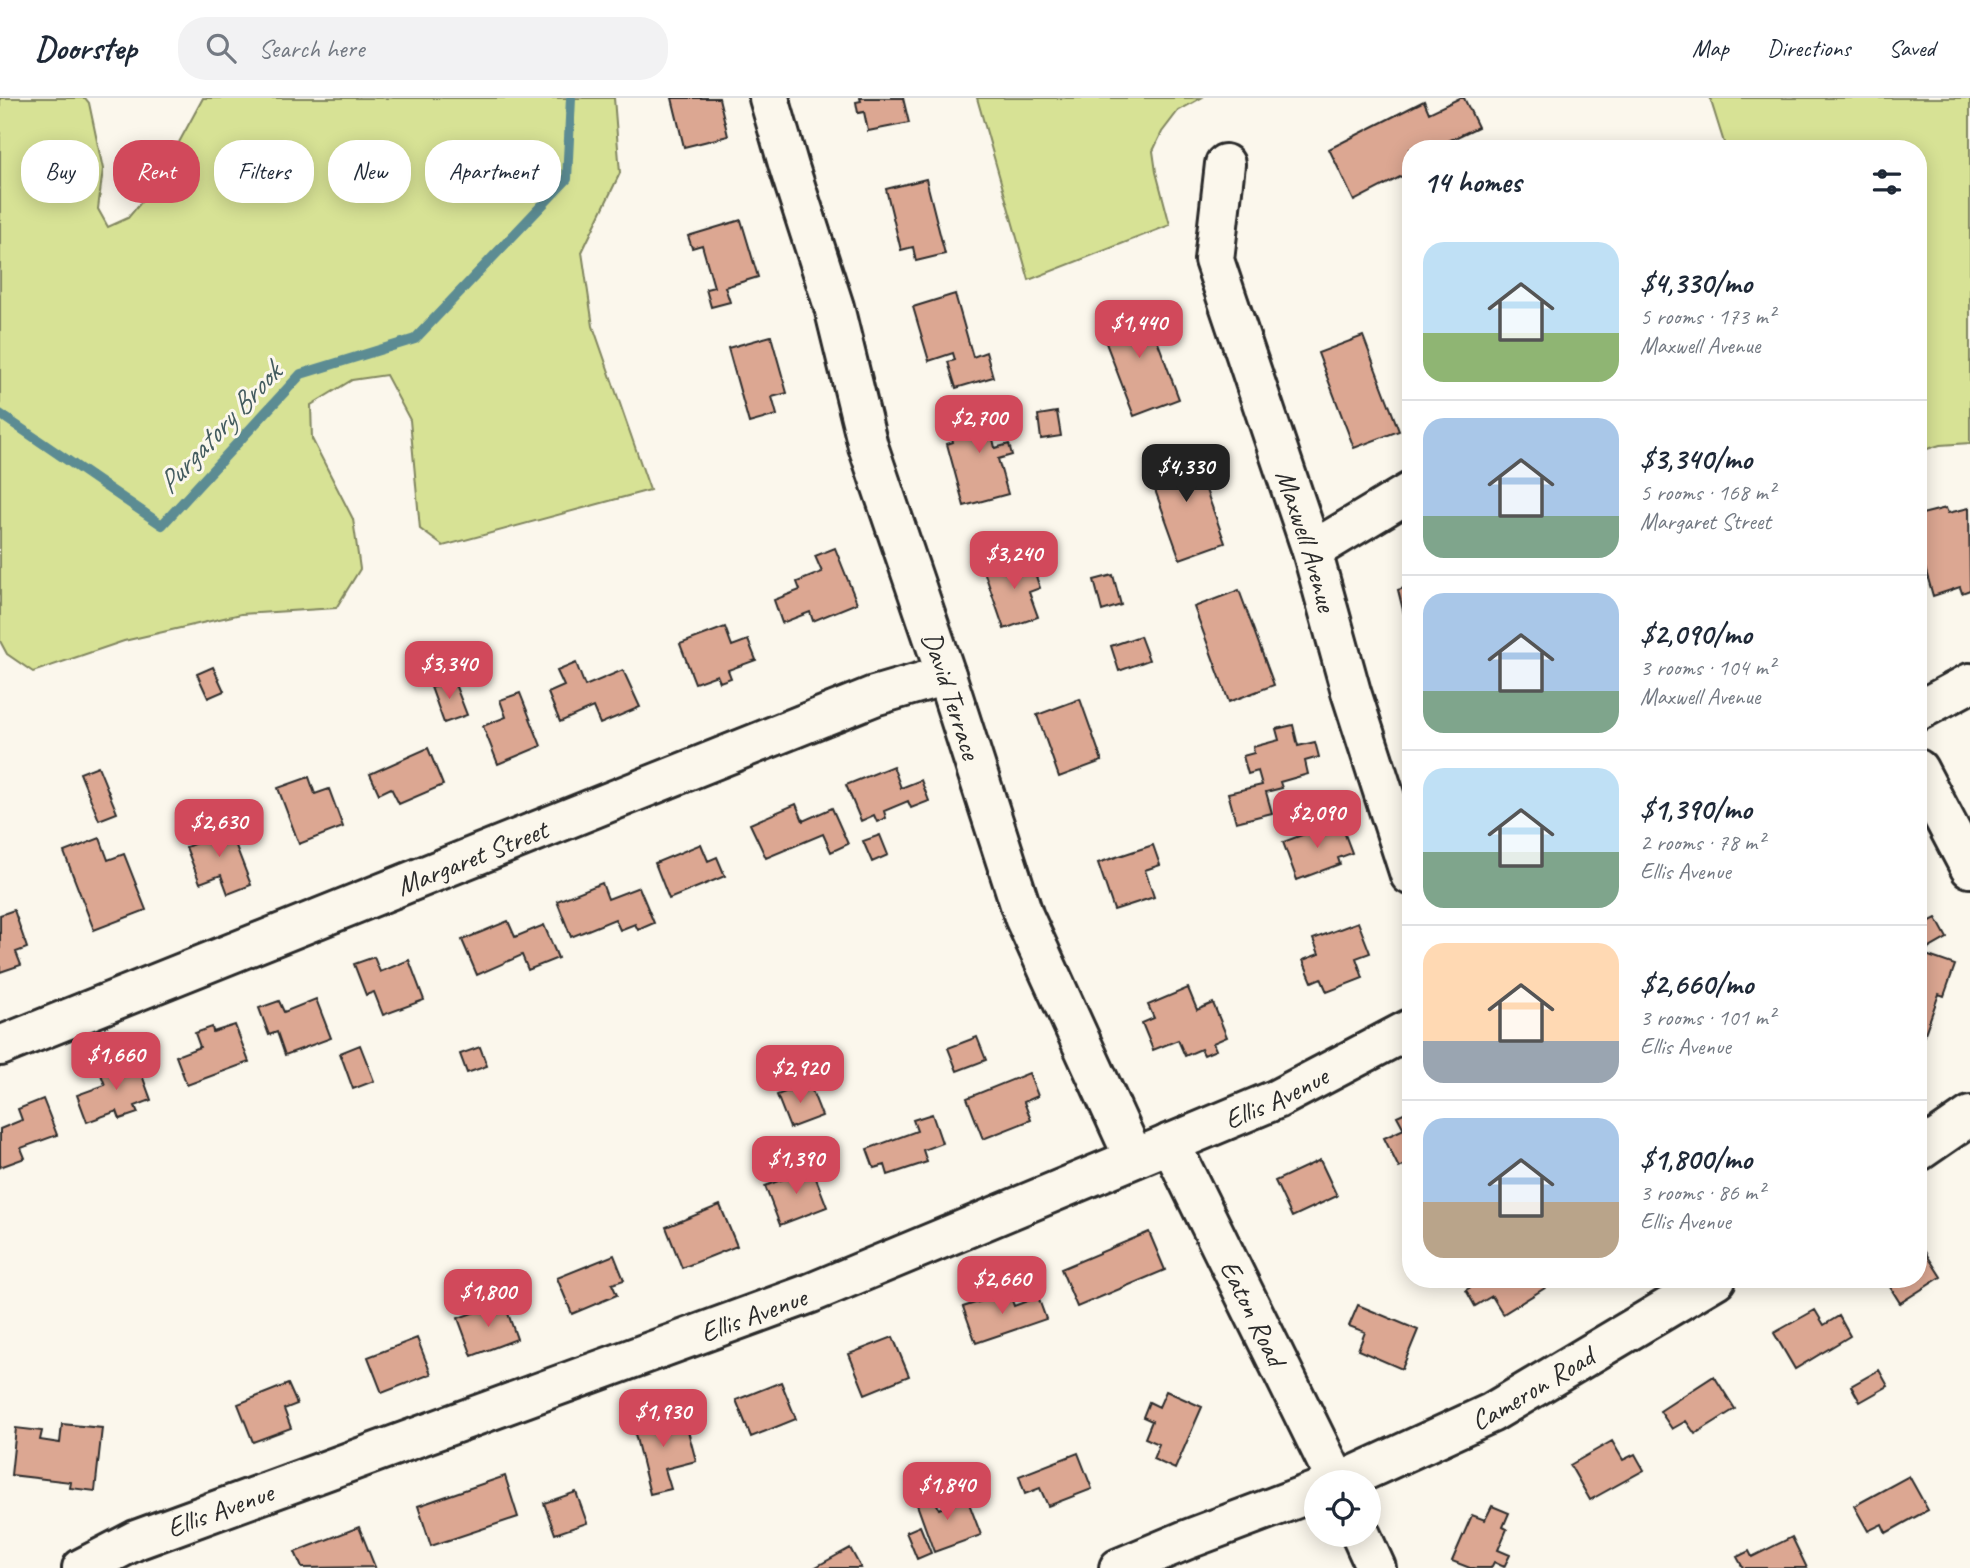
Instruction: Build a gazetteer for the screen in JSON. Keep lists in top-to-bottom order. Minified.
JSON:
{"streets":{"street":["Maxwell Avenue","David Terrace","Margaret Street","Ellis Avenue","Eaton Road","Cameron Road"]},"crossings":[["David Terrace","Margaret Street"],["David Terrace","Ellis Avenue"],["Ellis Avenue","Eaton Road"]],"water":["Purgatory Brook"],"page":{"header":"Doorstep","search":"Search here","nav":["Map","Directions","Saved"],"chip":["Buy","Rent","Filters","New","Apartment"],"heading":"14 homes","list":[{"name":"$4,330/mo","note":"5 rooms · 173 m² · Maxwell Avenue"},{"name":"$3,340/mo","note":"5 rooms · 168 m² · Margaret Street"},{"name":"$2,090/mo","note":"3 rooms · 104 m² · Maxwell Avenue"},{"name":"$1,390/mo","note":"2 rooms · 78 m² · Ellis Avenue"},{"name":"$2,660/mo","note":"3 rooms · 101 m² · Ellis Avenue"},{"name":"$1,800/mo","note":"3 rooms · 86 m² · Ellis Avenue"}],"price":["$1,440","$2,700","$4,330","$3,240","$3,340","$2,090","$2,630","$1,660","$2,920","$1,390","$2,660","$1,800","$1,930","$1,840"]}}
